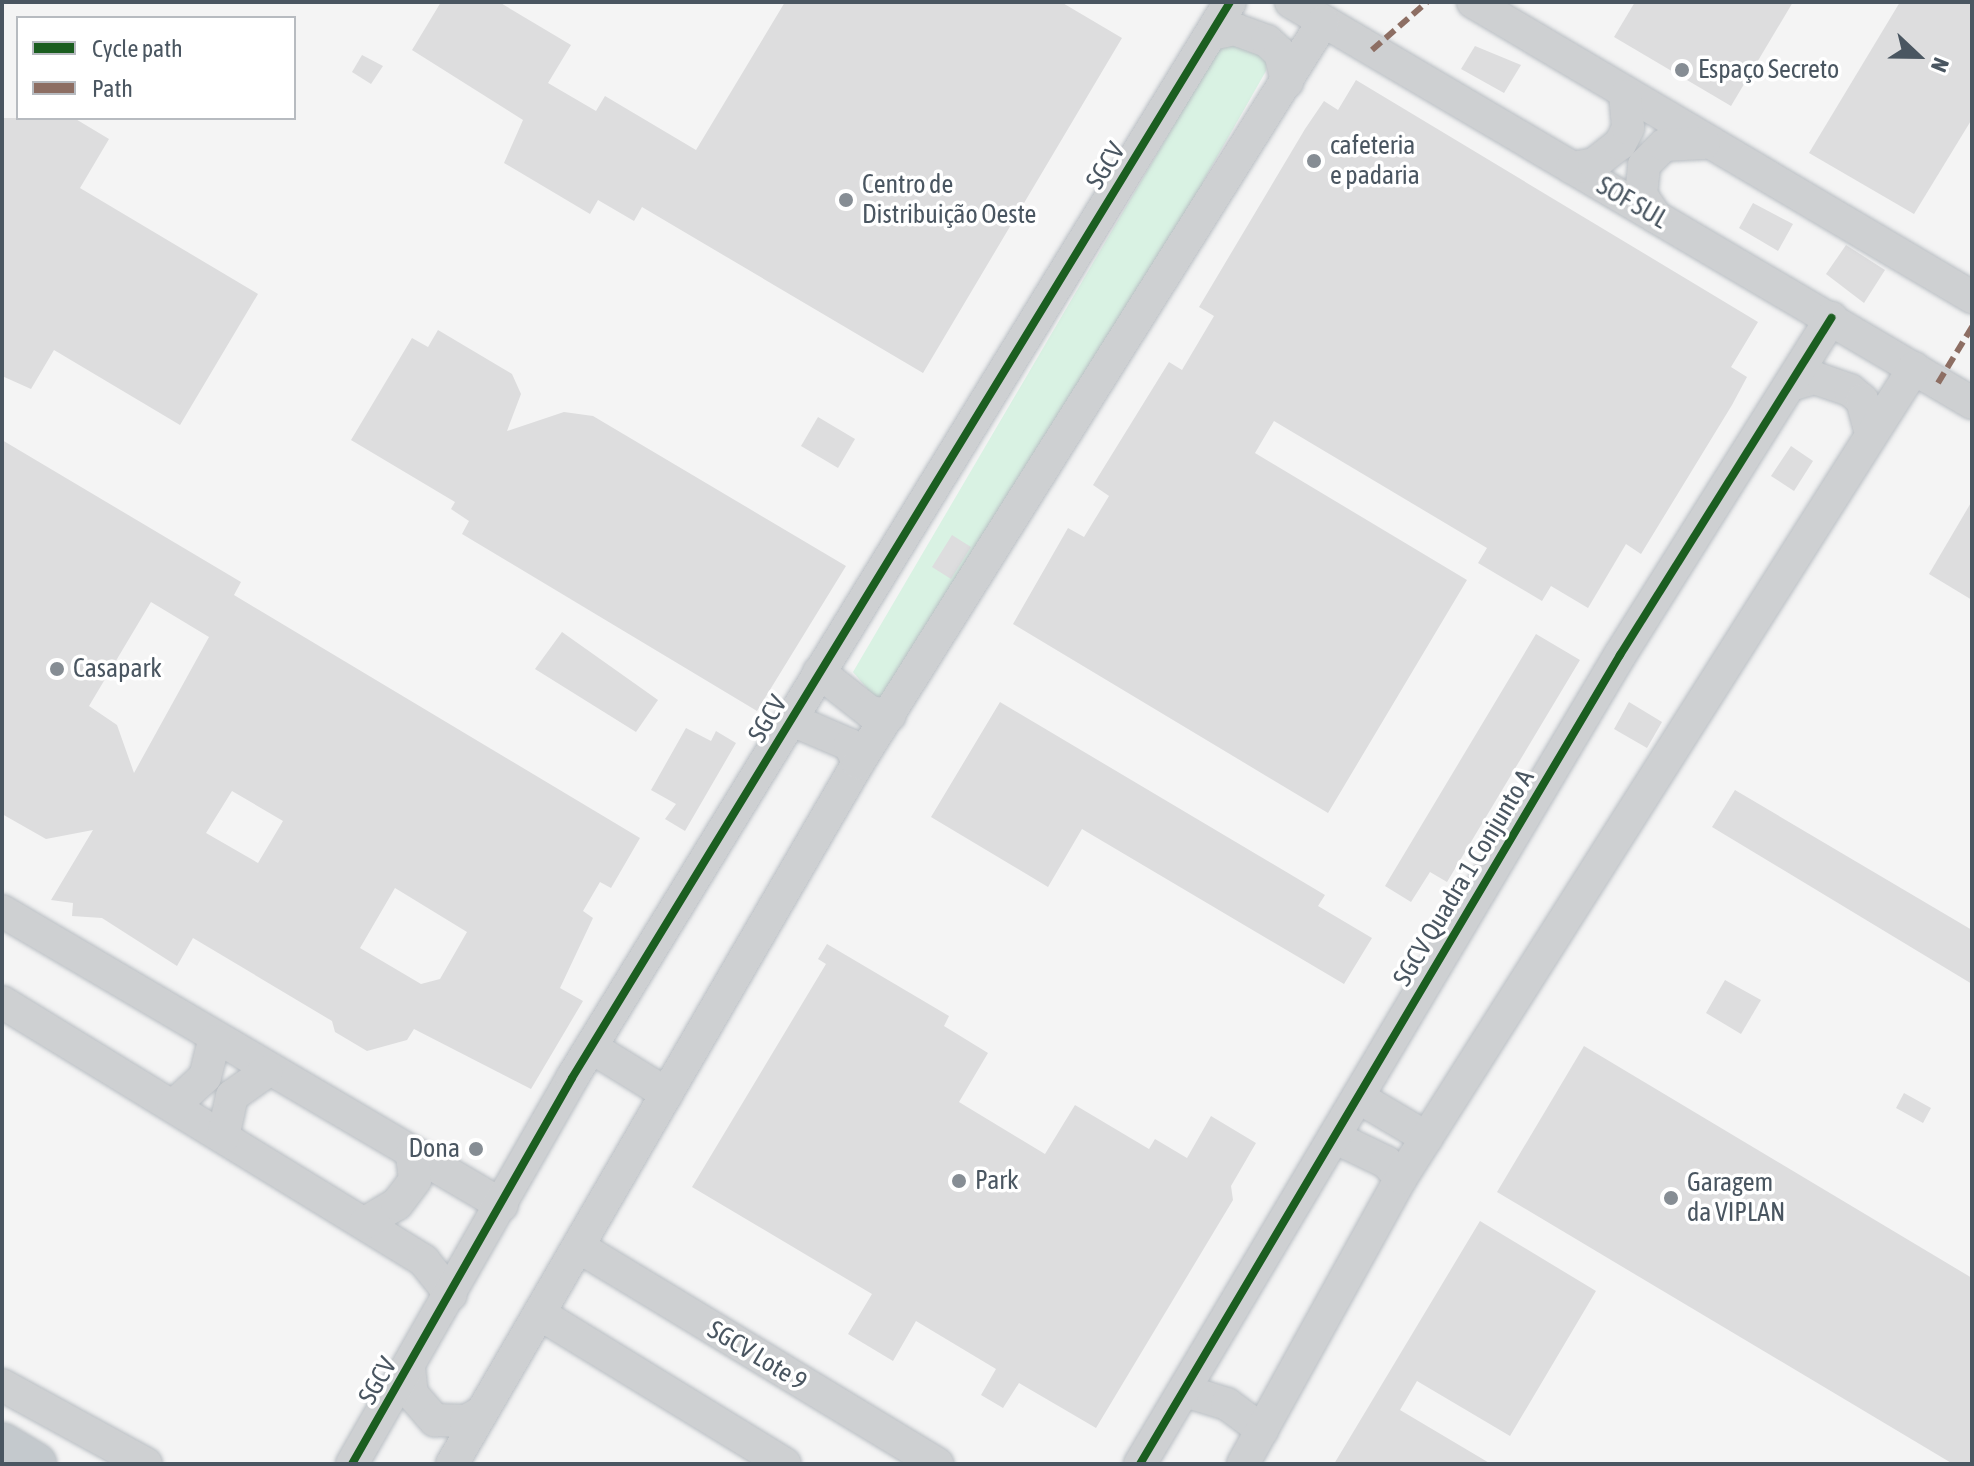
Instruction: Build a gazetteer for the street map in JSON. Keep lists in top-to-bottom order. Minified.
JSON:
{"streets":{"street":["SGCV","SOF SUL","SGCV Quadra 1 Conjunto A","SGCV Lote 9"]},"crossings":[["SOF SUL","SGCV Quadra 1 Conjunto A"]],"places":["Espaço Secreto","cafeteria e padaria","Centro de Distribuição Oeste","Casapark","Dona","Park","Garagem da VIPLAN"],"legend":["Cycle path","Path"],"north":"right"}
